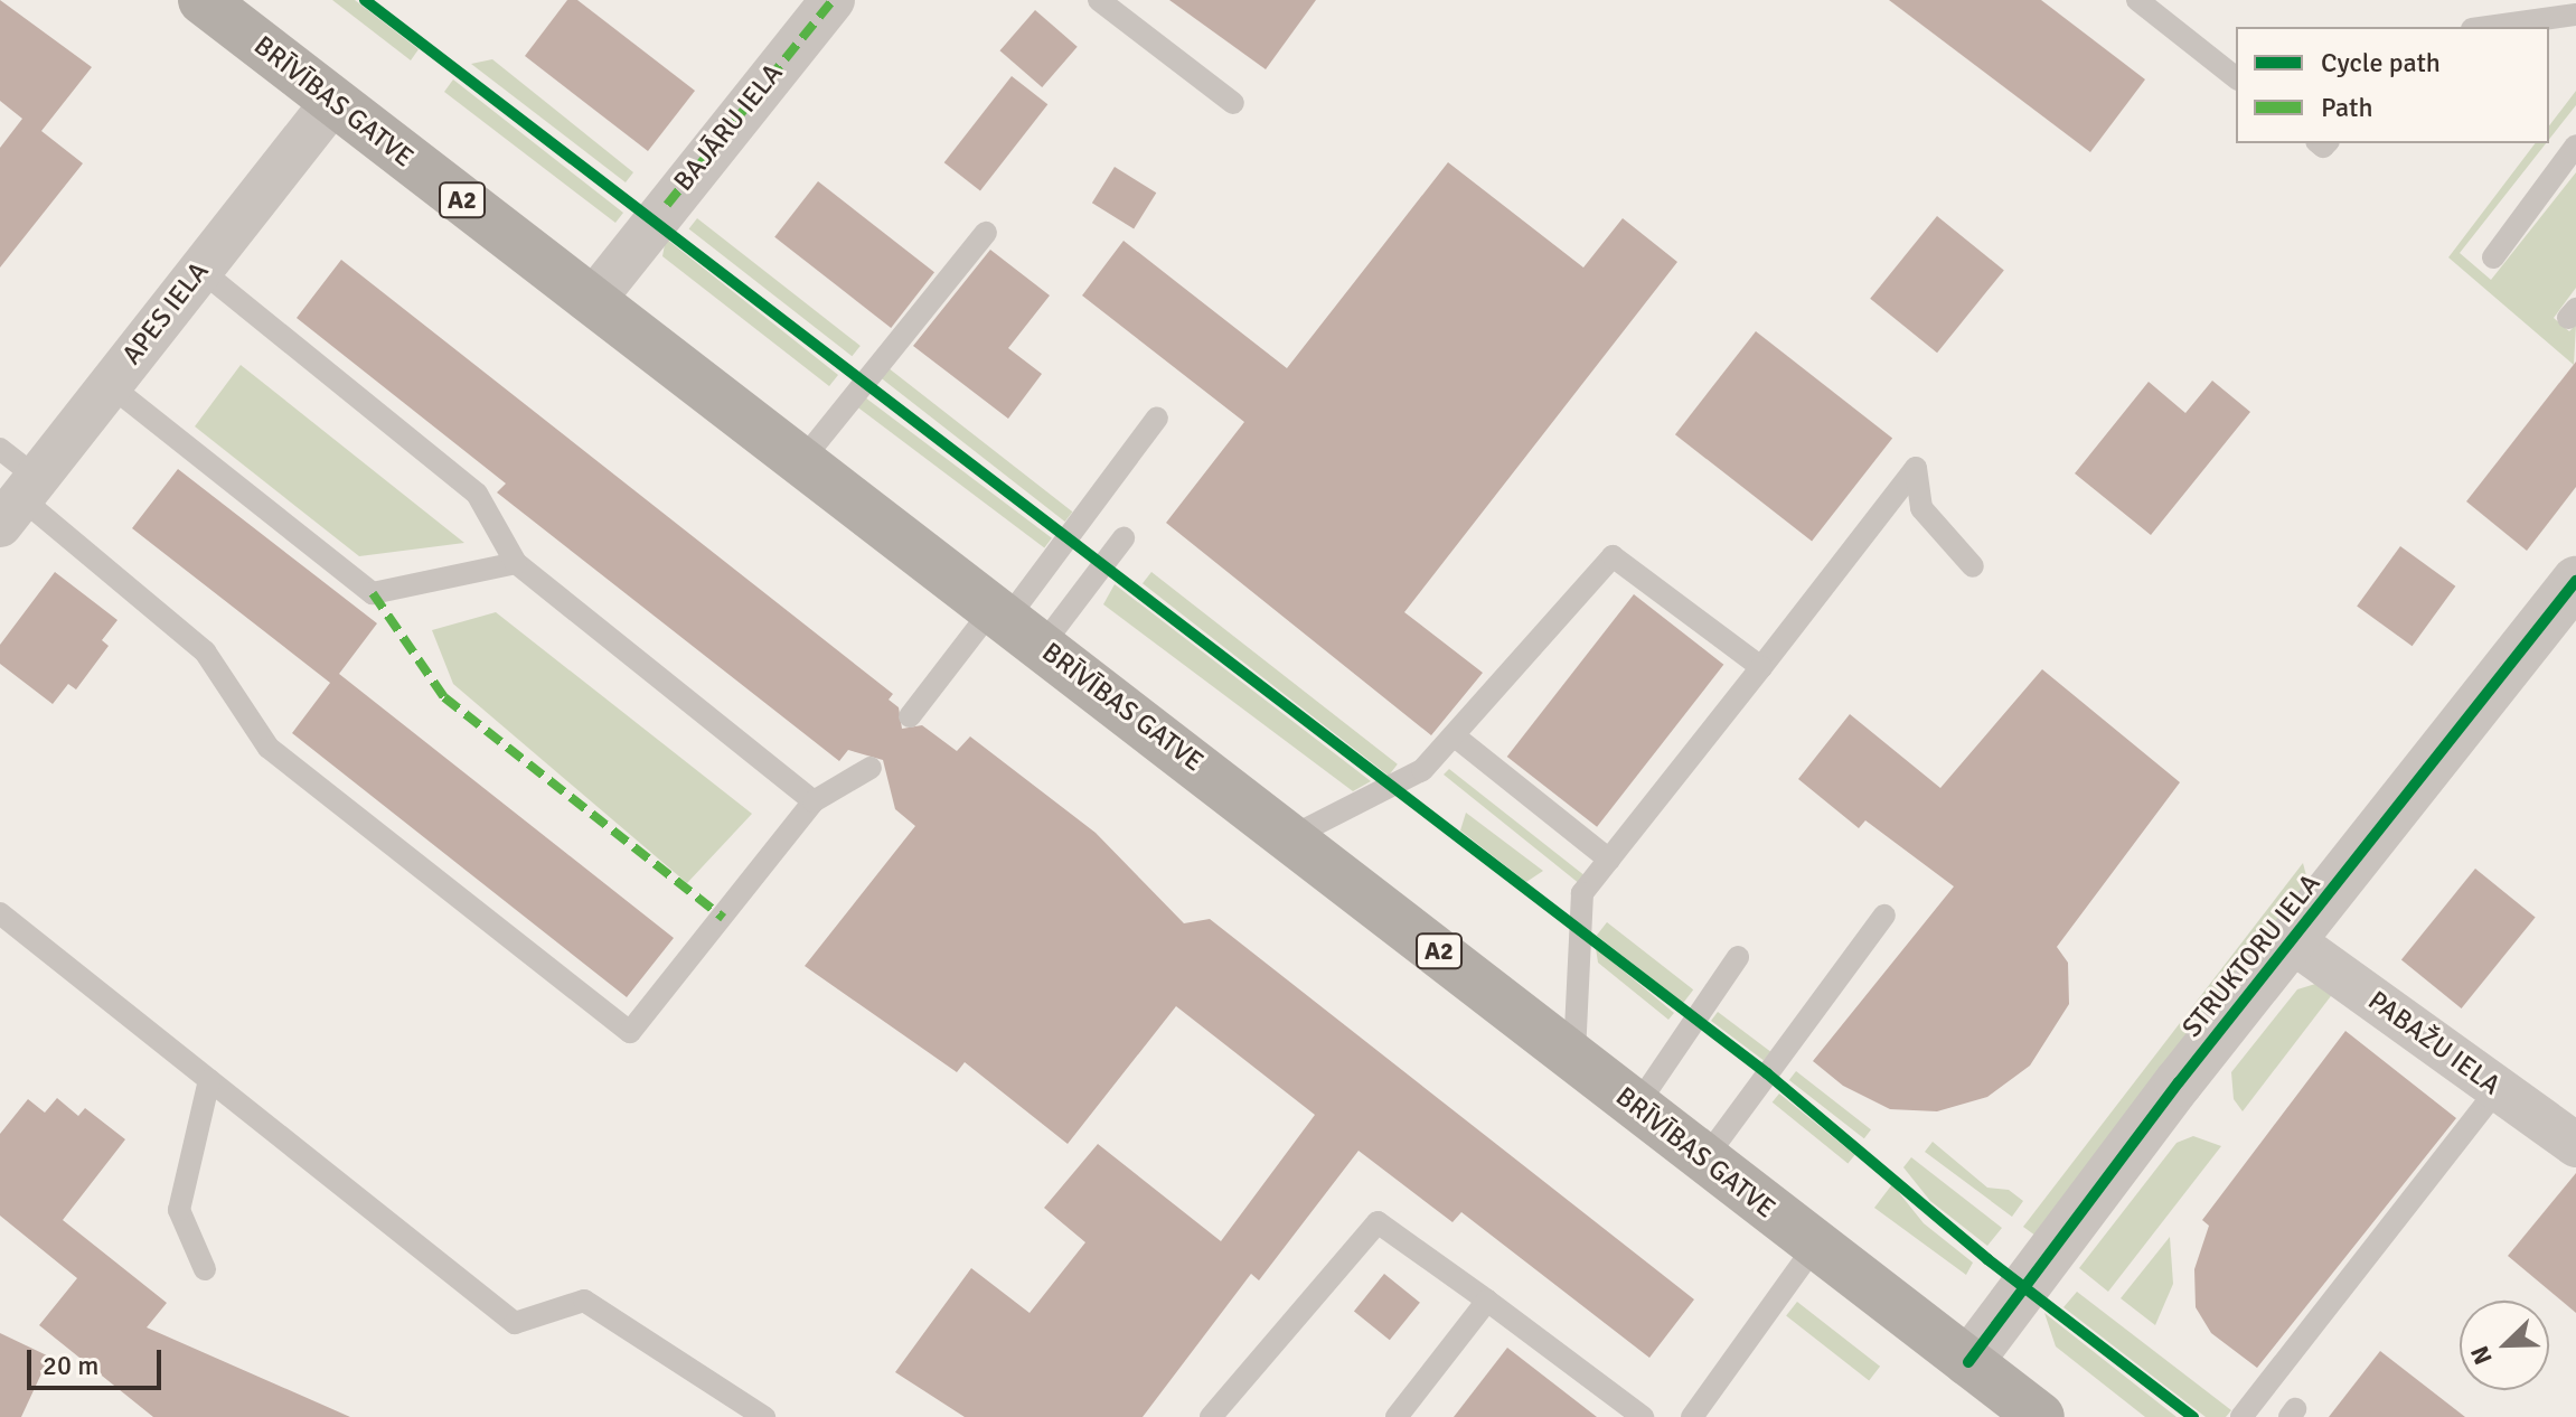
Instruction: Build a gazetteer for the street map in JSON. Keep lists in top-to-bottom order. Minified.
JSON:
{"streets":{"highway":["BRĪVĪBAS GATVE","A2"],"street":["BAJĀRU IELA","APES IELA","STRUKTORU IELA","PABAŽU IELA"]},"crossings":[["BRĪVĪBAS GATVE","BAJĀRU IELA"],["BRĪVĪBAS GATVE","APES IELA"],["BRĪVĪBAS GATVE","STRUKTORU IELA"],["STRUKTORU IELA","PABAŽU IELA"]],"legend":["Cycle path","Path"],"scale_bar":"20 m","north":"bottom left"}
